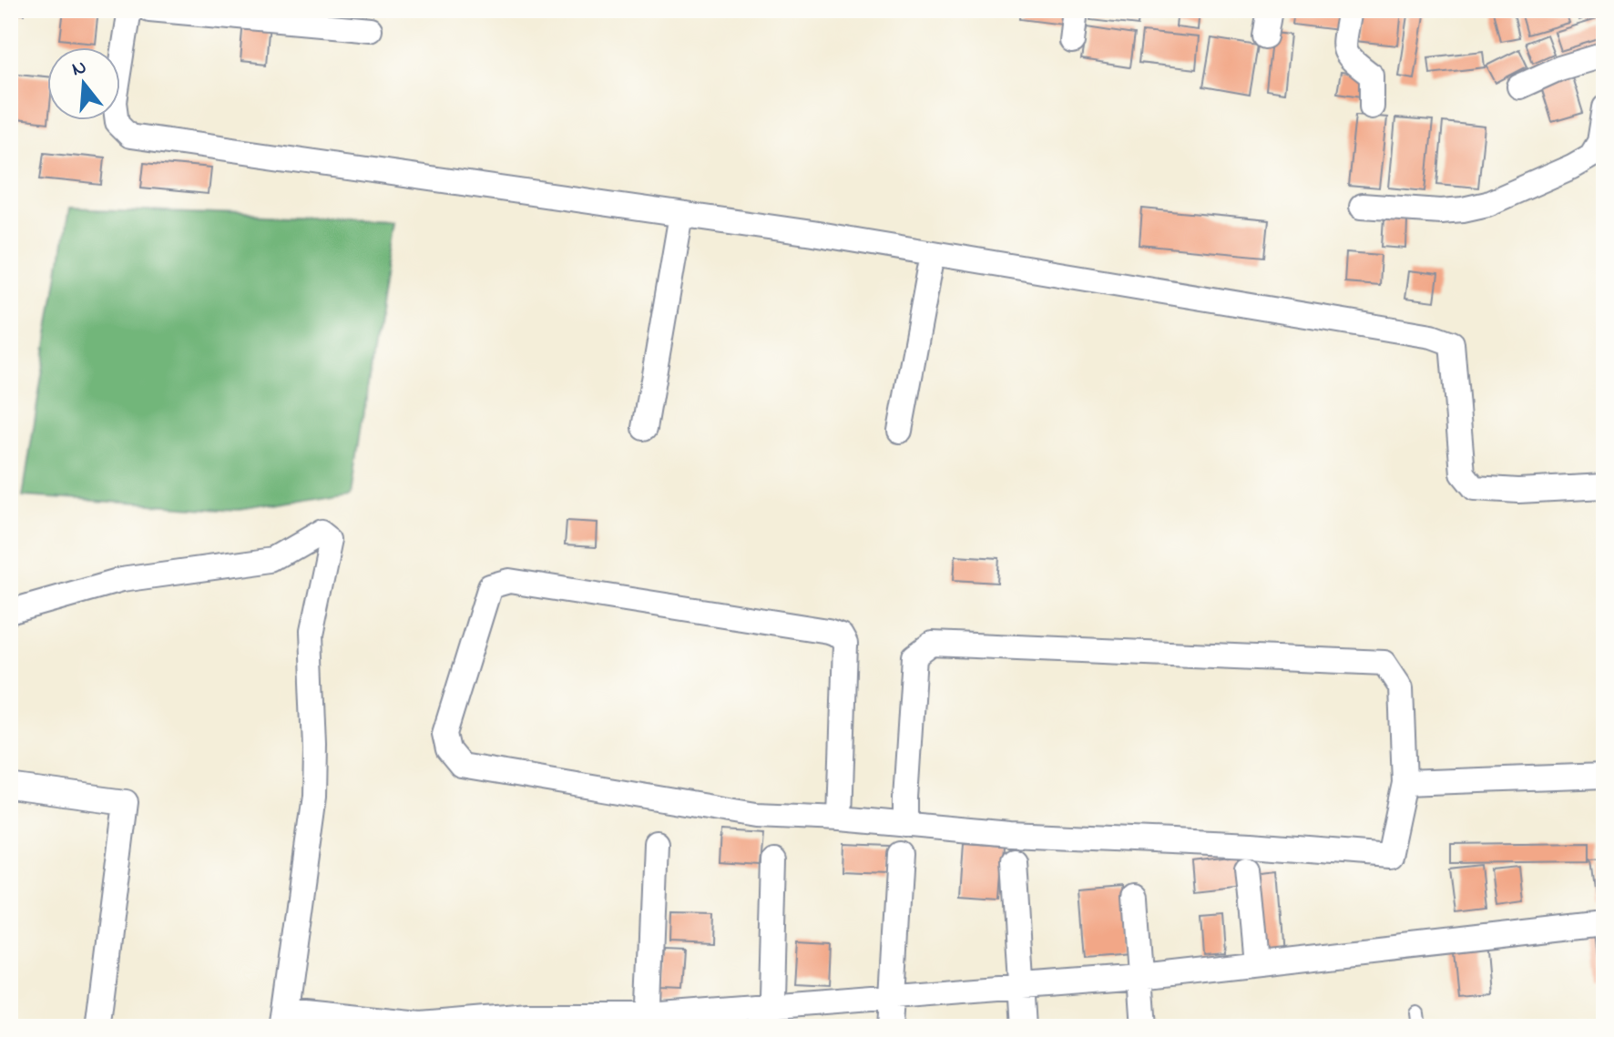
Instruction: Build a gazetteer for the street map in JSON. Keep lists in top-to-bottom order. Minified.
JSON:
{"north":"top"}
